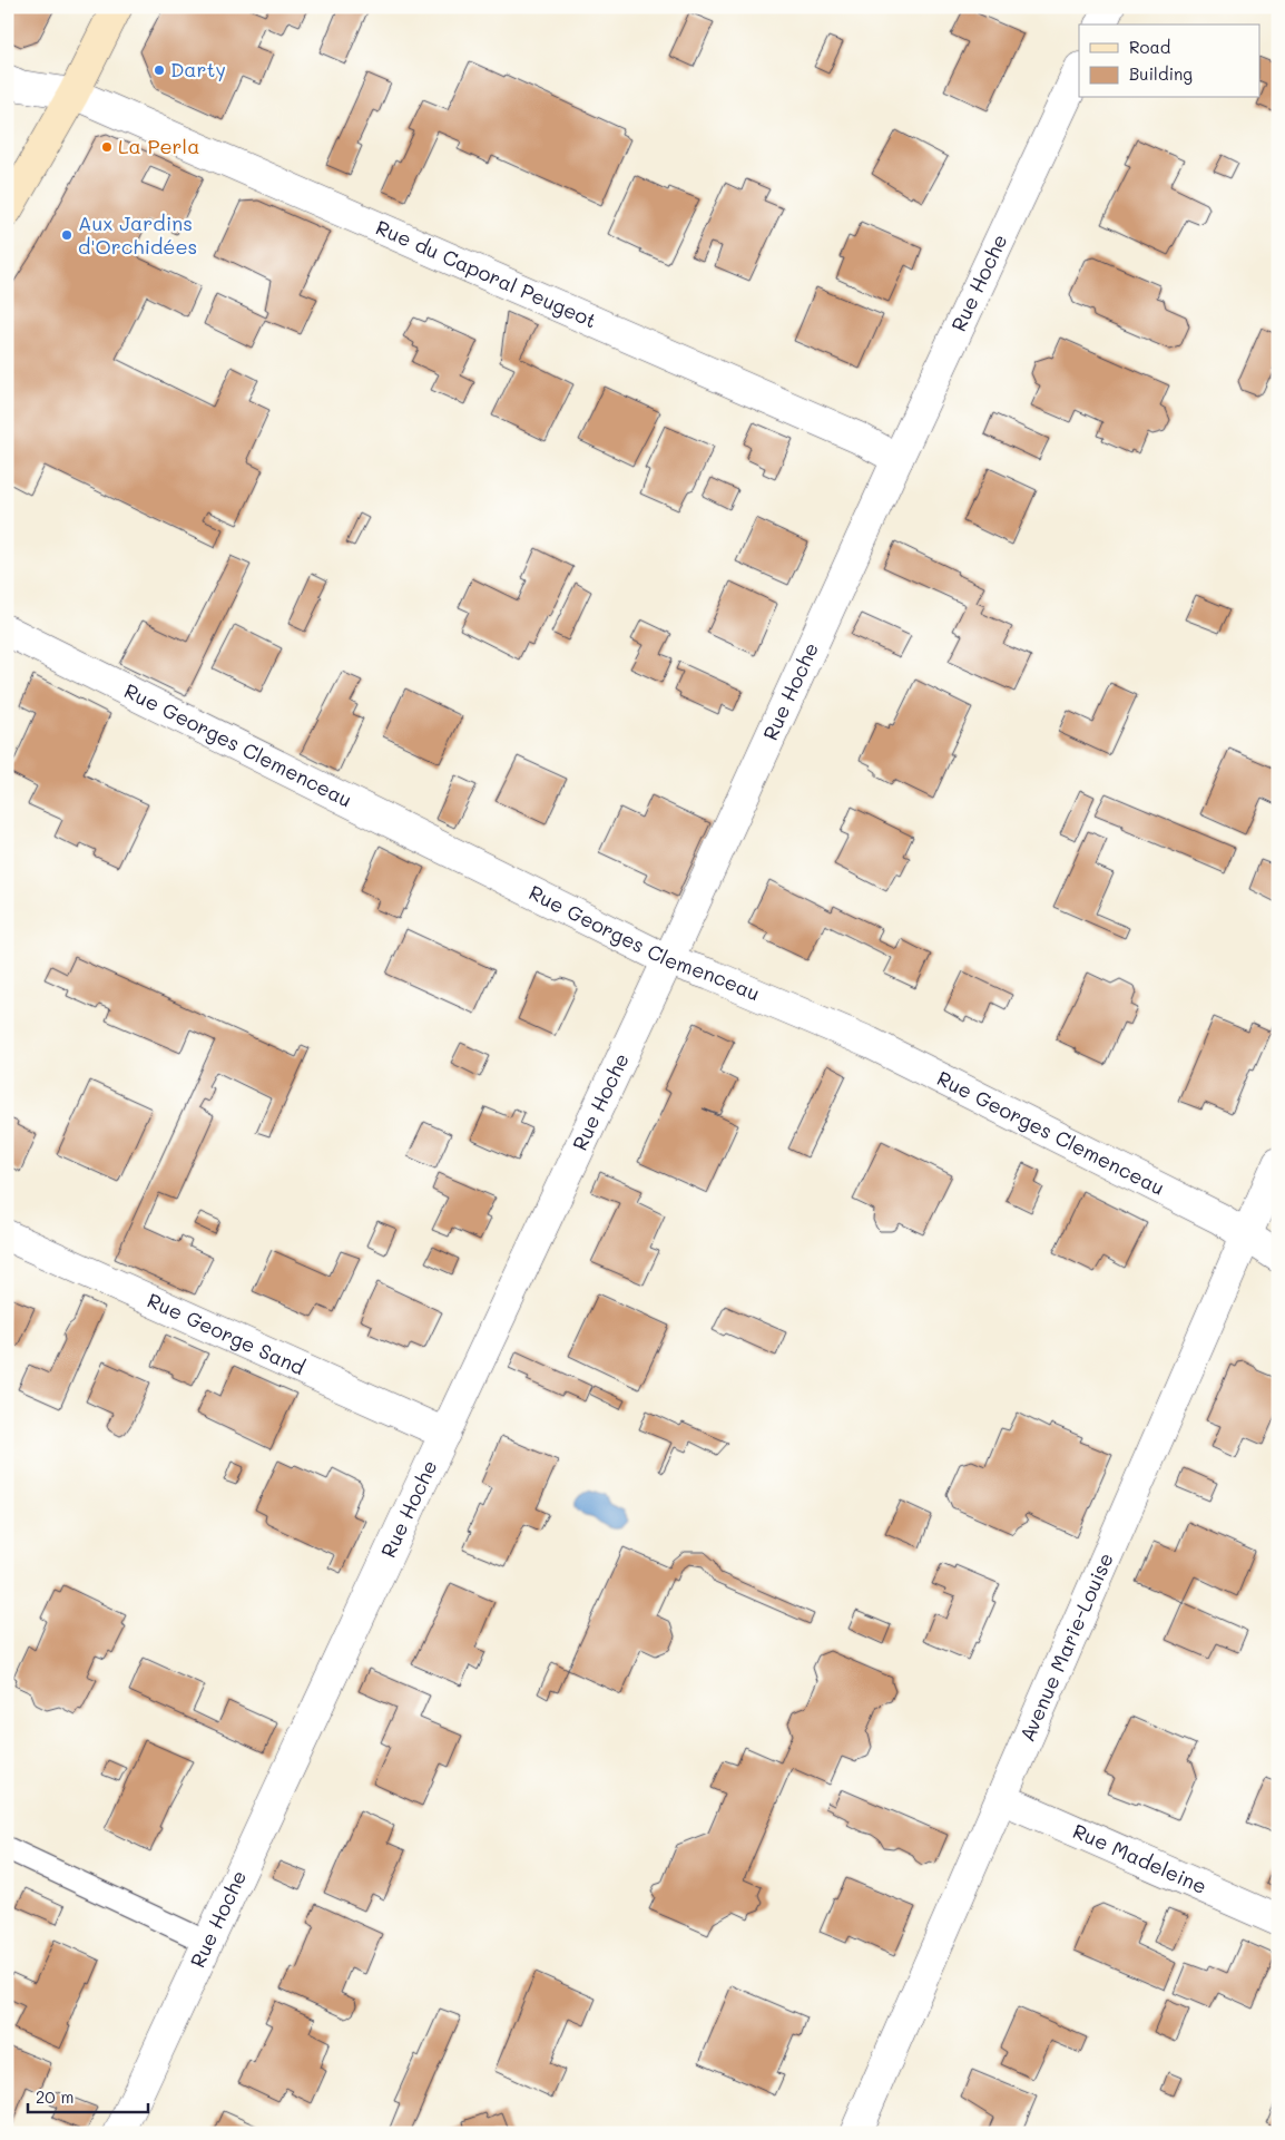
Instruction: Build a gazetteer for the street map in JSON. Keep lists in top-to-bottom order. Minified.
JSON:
{"streets":{"street":["Rue du Caporal Peugeot","Rue Hoche","Rue Georges Clemenceau","Rue George Sand","Avenue Marie-Louise","Rue Madeleine"]},"crossings":[["Rue du Caporal Peugeot","Rue Hoche"],["Rue Hoche","Rue Georges Clemenceau"],["Rue Hoche","Rue George Sand"],["Rue Georges Clemenceau","Avenue Marie-Louise"],["Avenue Marie-Louise","Rue Madeleine"]],"places":["Darty","La Perla","Aux Jardins d'Orchidées"],"legend":["Road","Building"],"scale_bar":"20 m"}
